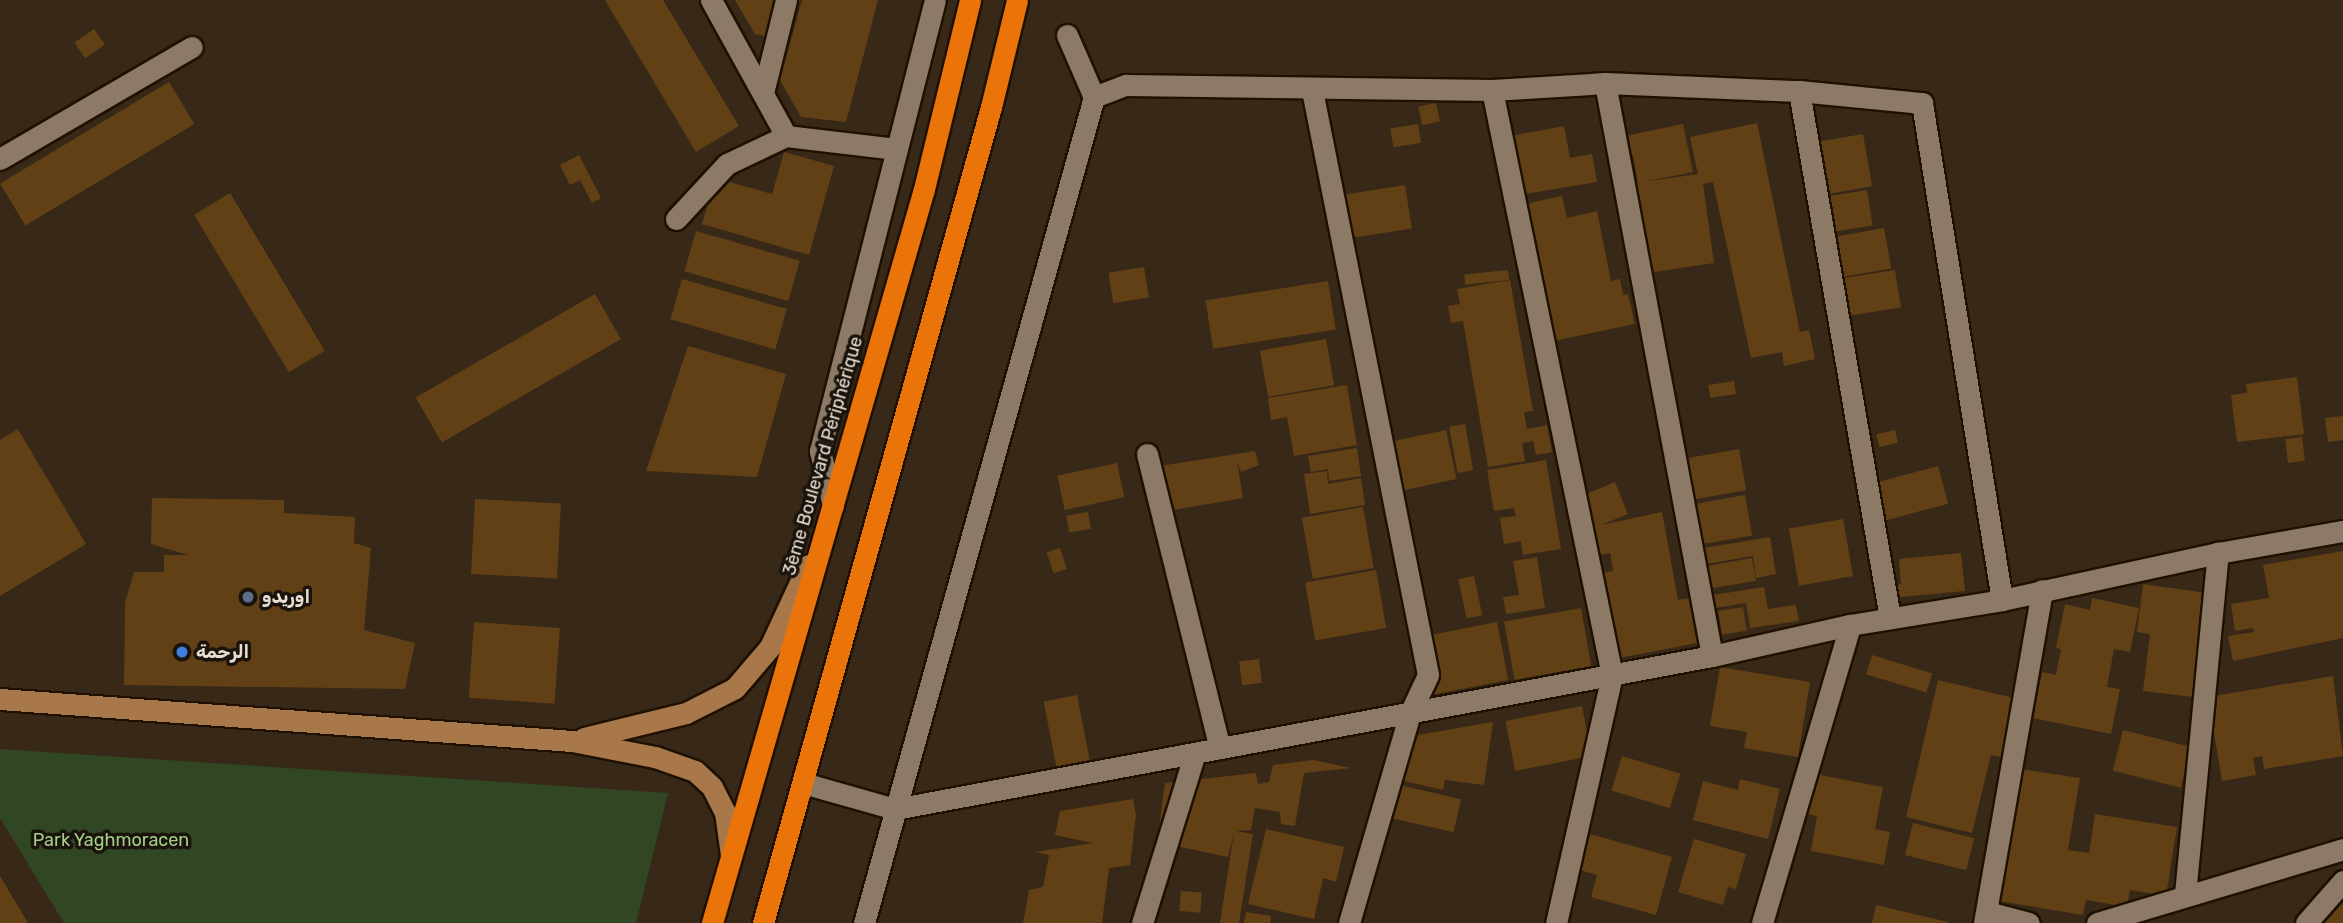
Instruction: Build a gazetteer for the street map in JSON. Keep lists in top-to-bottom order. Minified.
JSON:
{"streets":{"highway":["3ème Boulevard Périphérique"]},"parks":["Park Yaghmoracen"],"places":["اوريدو","الرحمة"]}
